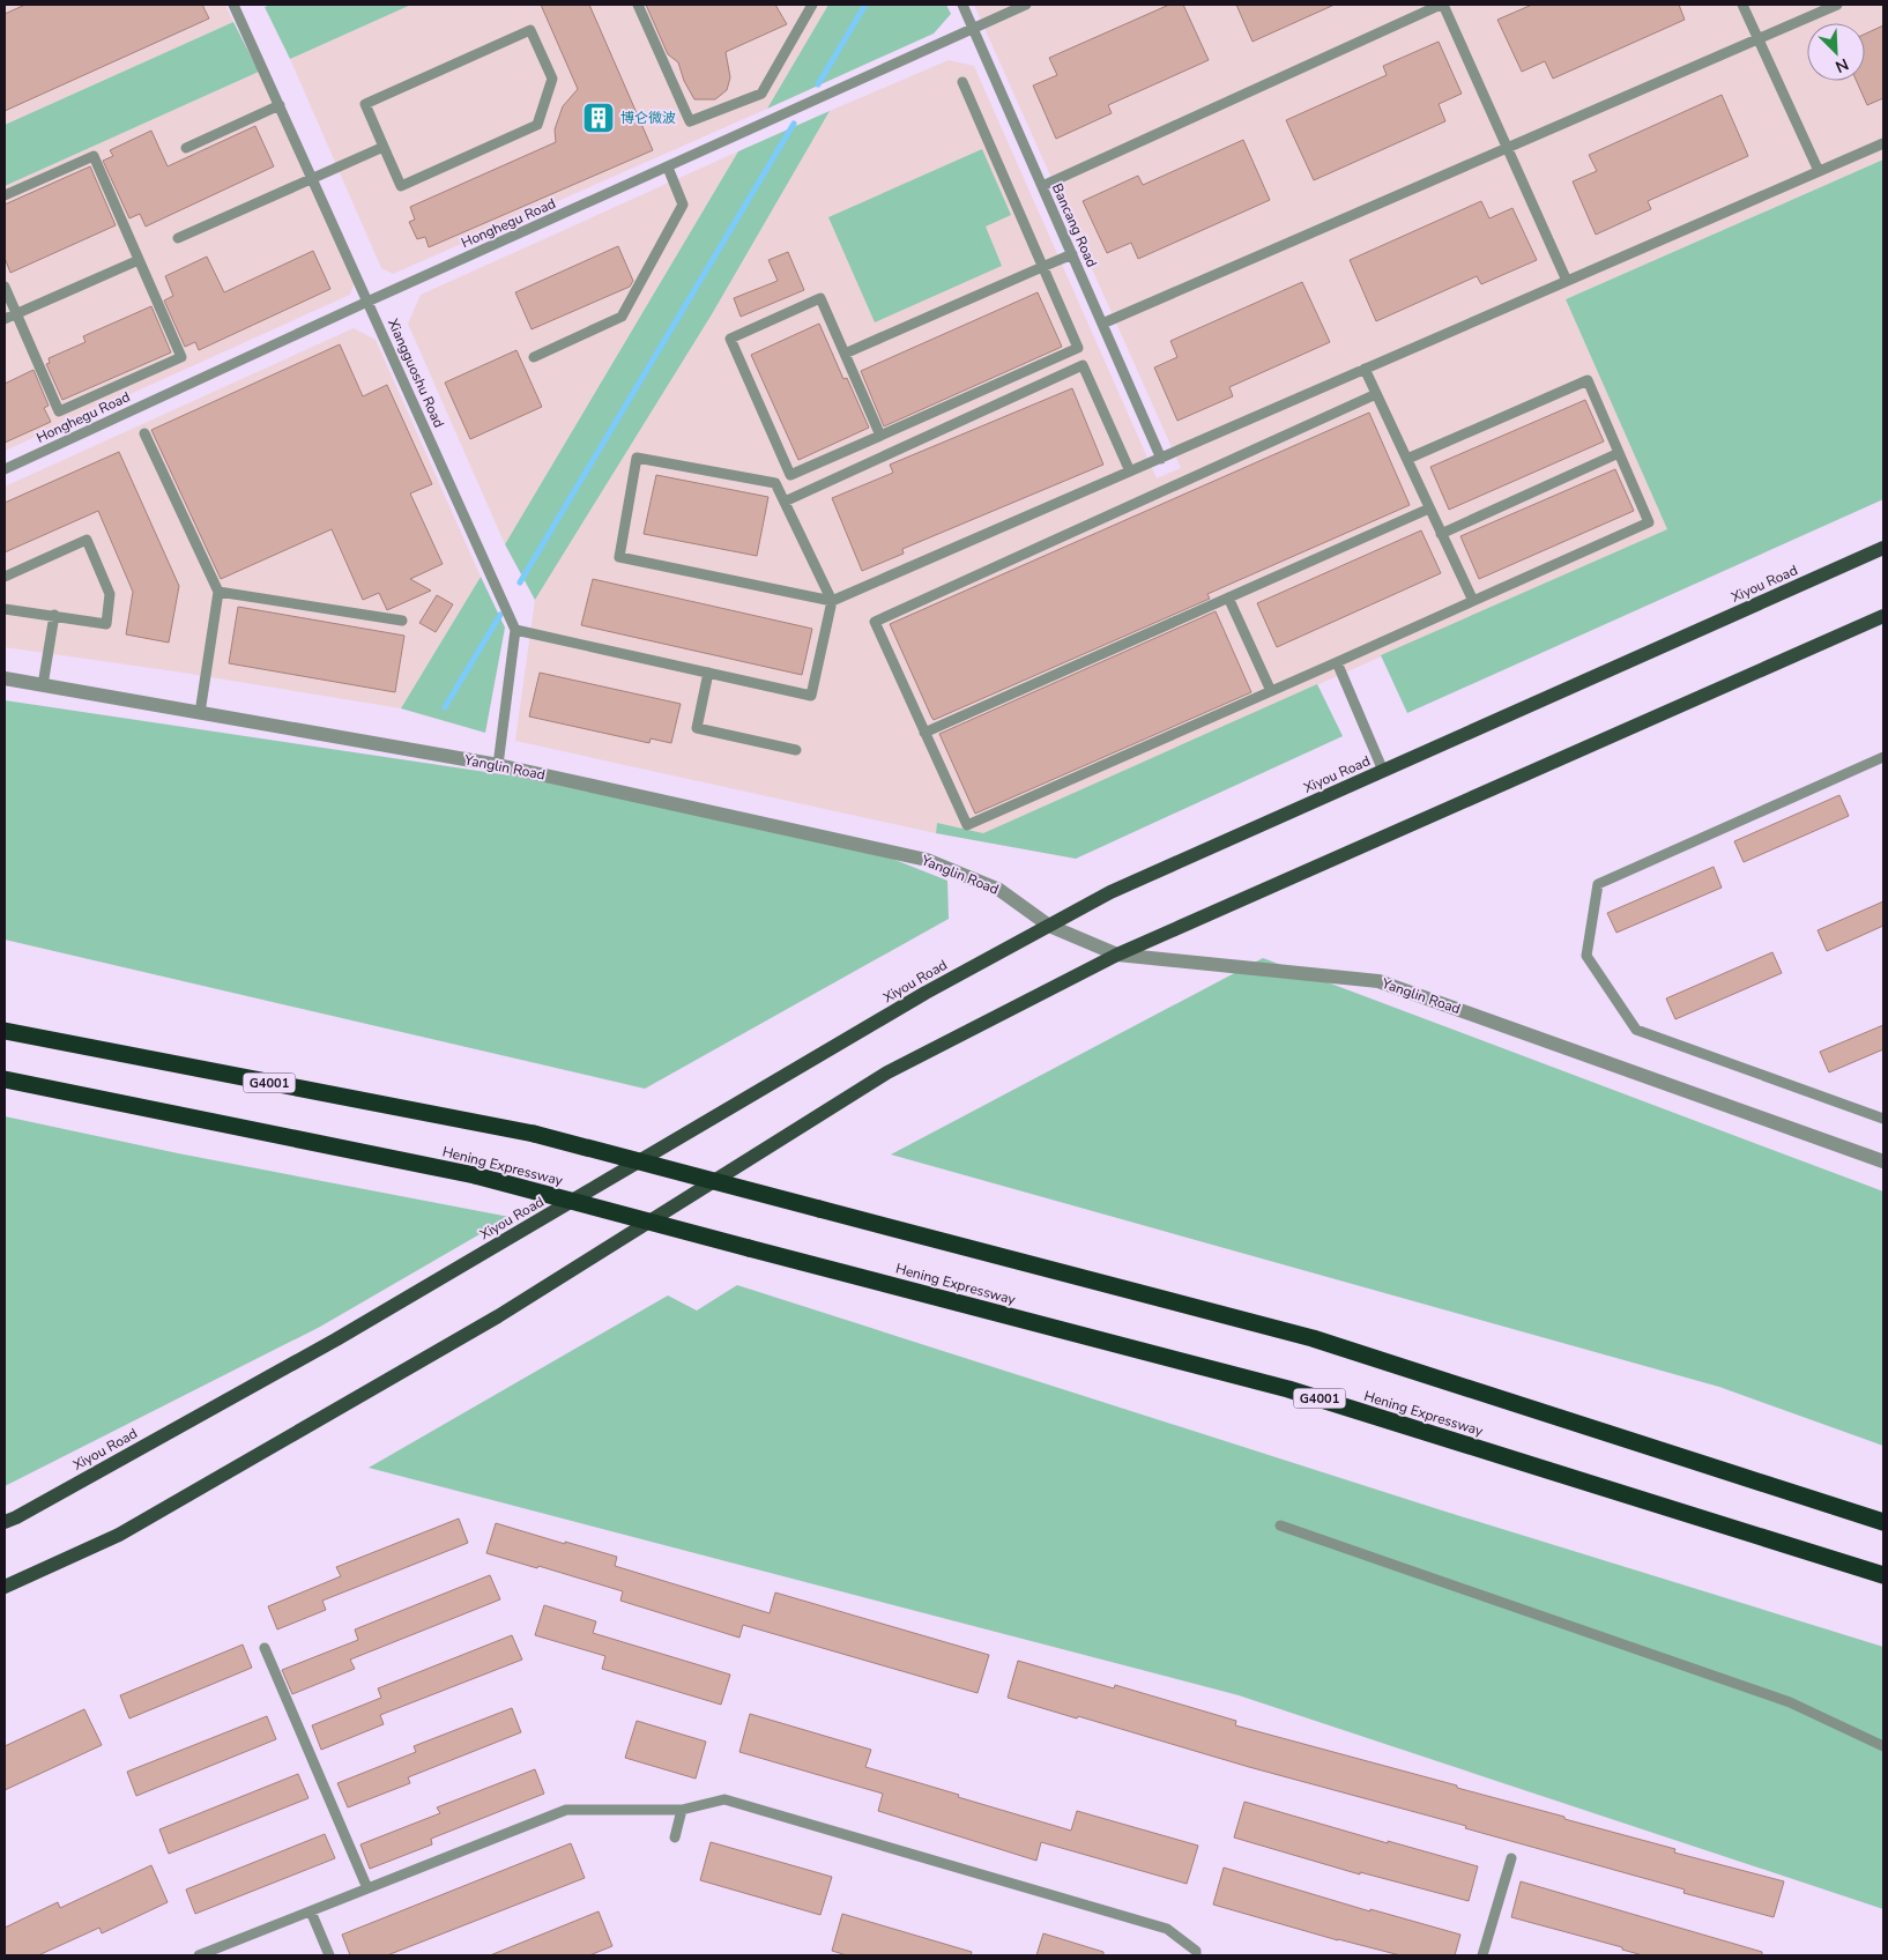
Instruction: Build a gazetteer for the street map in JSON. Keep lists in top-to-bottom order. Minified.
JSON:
{"streets":{"highway":["G4001","Hening Expressway"],"main road":["Xiyou Road"],"street":["Yanglin Road"],"lane":["Honghegu Road","Bancang Road","Xiangguoshu Road"]},"crossings":[["Honghegu Road","Bancang Road"],["Honghegu Road","Xiangguoshu Road"],["Xiyou Road","Yanglin Road"]],"places":{"building":["博仑微波"]},"north":"bottom right"}
